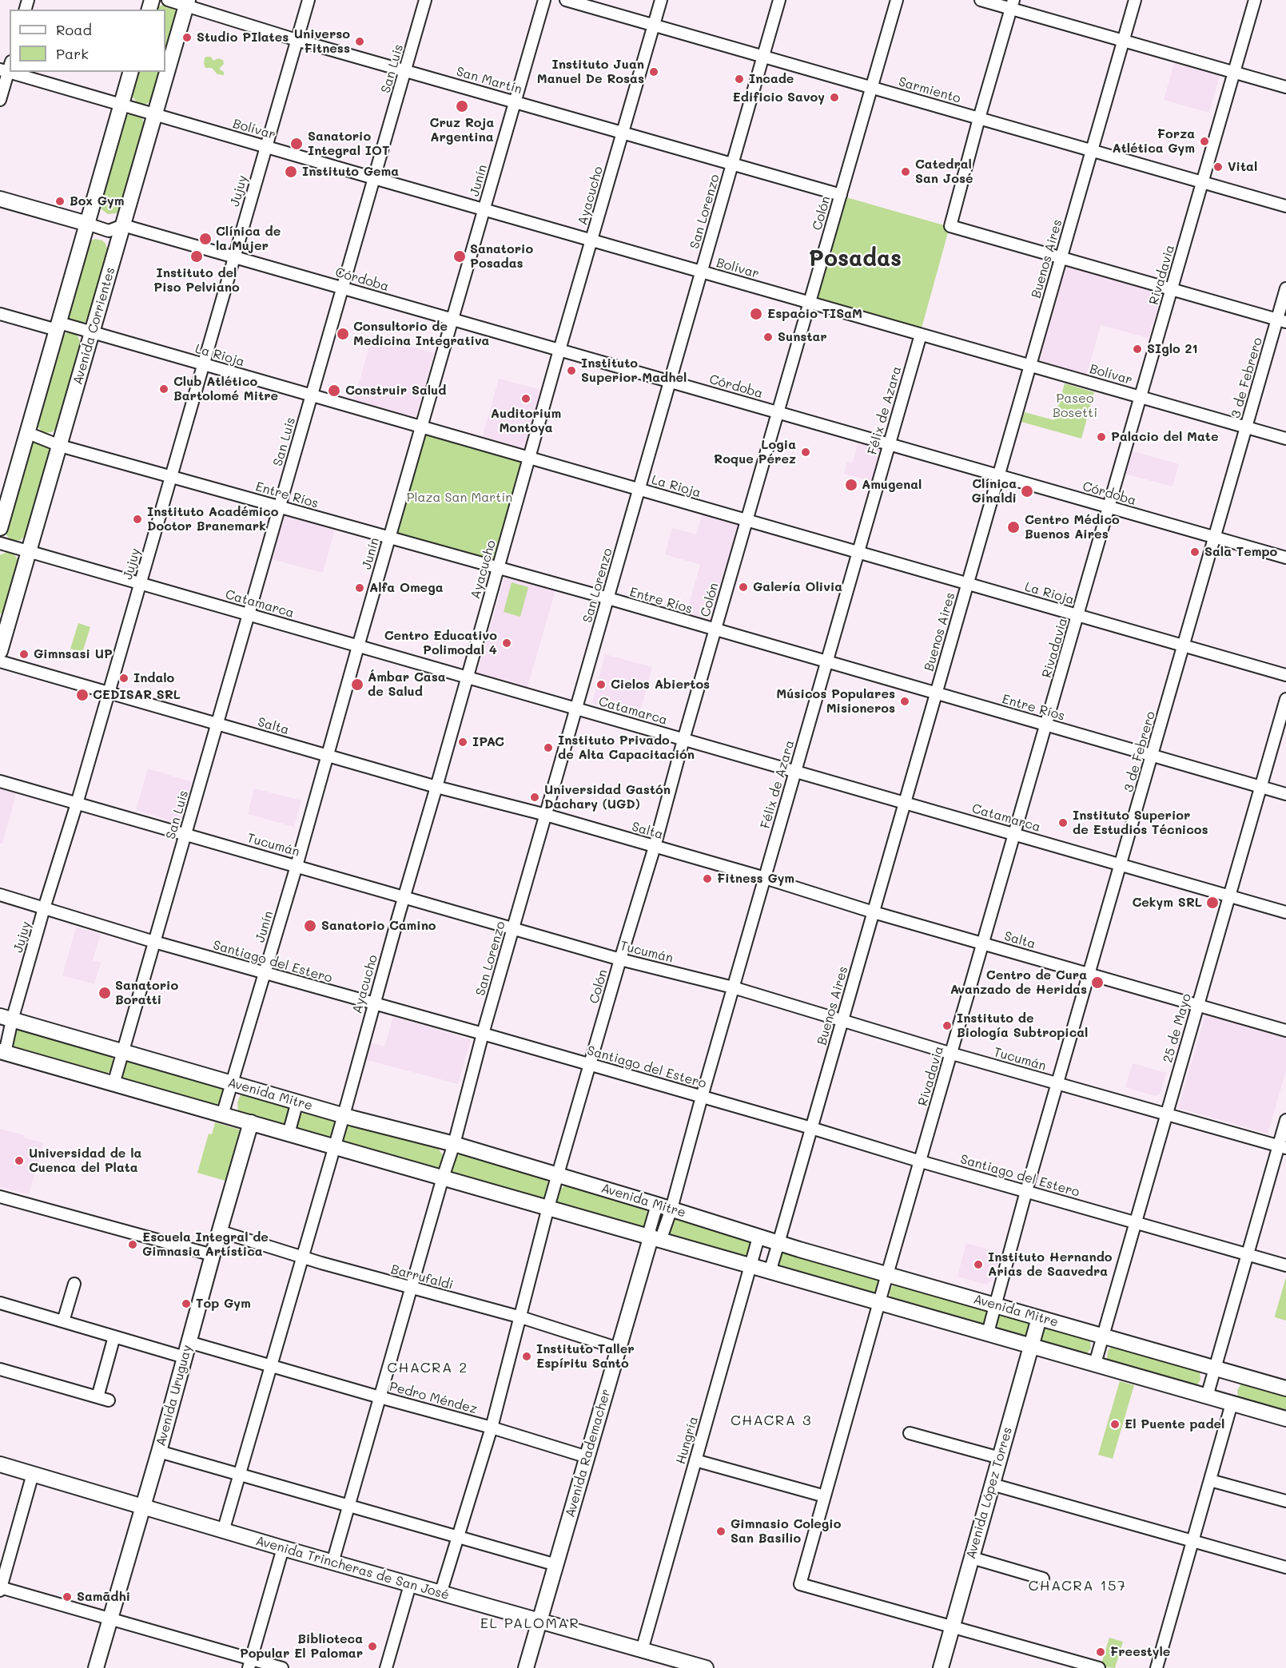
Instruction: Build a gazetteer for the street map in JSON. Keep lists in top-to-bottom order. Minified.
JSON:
{"streets":{"main road":["Avenida Corrientes","Avenida Mitre","Avenida Uruguay","Avenida Rademacher","Avenida López Torres","Avenida Trincheras de San José"],"street":["San Luis","San Martín","Sarmiento","Bolívar","Junín","Jujuy","Ayacucho","San Lorenzo","Colón","Buenos Aires","Rivadavia","Córdoba","La Rioja","3 de Febrero","Félix de Azara","Entre Ríos","Catamarca","Salta","Tucumán","Santiago del Estero","25 de Mayo","Barrufaldi","Pedro Méndez","Hungría"]},"crossings":[["San Luis","San Martín"],["San Luis","Bolívar"],["San Luis","Córdoba"],["San Luis","La Rioja"],["San Luis","Entre Ríos"],["San Luis","Catamarca"],["San Luis","Salta"],["San Luis","Tucumán"],["San Luis","Santiago del Estero"],["San Luis","Avenida Mitre"],["San Martín","Junín"],["San Martín","Jujuy"],["San Martín","Ayacucho"],["San Martín","San Lorenzo"],["San Martín","Colón"],["San Martín","Avenida Corrientes"],["Sarmiento","Ayacucho"],["Sarmiento","San Lorenzo"],["Sarmiento","Colón"],["Sarmiento","Buenos Aires"],["Sarmiento","Rivadavia"],["Bolívar","Junín"],["Bolívar","Jujuy"],["Bolívar","Ayacucho"],["Bolívar","San Lorenzo"],["Bolívar","Colón"],["Bolívar","Buenos Aires"],["Bolívar","Rivadavia"],["Bolívar","Avenida Corrientes"],["Bolívar","3 de Febrero"],["Bolívar","Félix de Azara"],["Junín","Córdoba"],["Junín","La Rioja"],["Junín","Entre Ríos"],["Junín","Catamarca"],["Junín","Salta"],["Junín","Tucumán"],["Junín","Santiago del Estero"],["Junín","Avenida Mitre"],["Jujuy","Córdoba"],["Jujuy","La Rioja"],["Jujuy","Entre Ríos"],["Jujuy","Catamarca"],["Jujuy","Salta"],["Jujuy","Tucumán"],["Jujuy","Santiago del Estero"],["Jujuy","Avenida Mitre"],["Ayacucho","Córdoba"],["Ayacucho","La Rioja"],["Ayacucho","Entre Ríos"],["Ayacucho","Catamarca"],["Ayacucho","Salta"],["Ayacucho","Tucumán"],["Ayacucho","Santiago del Estero"],["Ayacucho","Avenida Mitre"],["Ayacucho","Barrufaldi"],["Ayacucho","Pedro Méndez"],["Ayacucho","Avenida Trincheras de San José"],["San Lorenzo","Córdoba"],["San Lorenzo","La Rioja"],["San Lorenzo","Entre Ríos"],["San Lorenzo","Catamarca"],["San Lorenzo","Salta"],["San Lorenzo","Tucumán"],["San Lorenzo","Santiago del Estero"],["San Lorenzo","Avenida Mitre"],["San Lorenzo","Barrufaldi"],["San Lorenzo","Pedro Méndez"],["San Lorenzo","Avenida Trincheras de San José"],["Colón","Córdoba"],["Colón","La Rioja"],["Colón","Entre Ríos"],["Colón","Catamarca"],["Colón","Salta"],["Colón","Tucumán"],["Colón","Santiago del Estero"],["Colón","Avenida Mitre"],["Colón","Barrufaldi"],["Colón","Pedro Méndez"],["Colón","Avenida Trincheras de San José"],["Buenos Aires","Córdoba"],["Buenos Aires","La Rioja"],["Buenos Aires","Entre Ríos"],["Buenos Aires","Catamarca"],["Buenos Aires","Salta"],["Buenos Aires","Tucumán"],["Buenos Aires","Santiago del Estero"],["Buenos Aires","Avenida Mitre"],["Rivadavia","Córdoba"],["Rivadavia","La Rioja"],["Rivadavia","Entre Ríos"],["Rivadavia","Catamarca"],["Rivadavia","Salta"],["Rivadavia","Tucumán"],["Rivadavia","Santiago del Estero"],["Rivadavia","Avenida Mitre"],["Rivadavia","Avenida López Torres"],["Córdoba","Avenida Corrientes"],["Córdoba","3 de Febrero"],["Córdoba","Félix de Azara"],["Avenida Corrientes","La Rioja"],["Avenida Corrientes","Entre Ríos"],["Avenida Corrientes","Catamarca"],["La Rioja","3 de Febrero"],["La Rioja","Félix de Azara"],["3 de Febrero","Entre Ríos"],["3 de Febrero","Catamarca"],["3 de Febrero","Salta"],["3 de Febrero","Tucumán"],["3 de Febrero","Santiago del Estero"],["3 de Febrero","Avenida Mitre"],["Félix de Azara","Entre Ríos"],["Félix de Azara","Catamarca"],["Félix de Azara","Salta"],["Félix de Azara","Tucumán"],["Félix de Azara","Santiago del Estero"],["Félix de Azara","Avenida Mitre"],["Félix de Azara","Avenida Rademacher"],["Entre Ríos","25 de Mayo"],["Catamarca","25 de Mayo"],["Salta","25 de Mayo"],["Tucumán","25 de Mayo"],["Santiago del Estero","25 de Mayo"],["25 de Mayo","Avenida Mitre"],["Avenida Mitre","Hungría"],["Avenida Mitre","Avenida López Torres"],["Barrufaldi","Avenida Uruguay"],["Barrufaldi","Avenida Rademacher"],["Avenida Uruguay","Pedro Méndez"],["Avenida Uruguay","Avenida Trincheras de San José"],["Pedro Méndez","Avenida Rademacher"],["Hungría","Avenida Trincheras de San José"],["Avenida Rademacher","Avenida Trincheras de San José"]],"districts":["Posadas","CHACRA 2","CHACRA 3","CHACRA 157","EL PALOMAR"],"parks":["Paseo Bosetti","Plaza San Martín"],"places":["Studio PIlates","Universo Fitness","Instituto Juan Manuel De Rosas","Incade","Edificio Savoy","Cruz Roja Argentina","Forza Atlética Gym","Sanatorio Integral IOT","Vital","Instituto Gema","Catedral San José","Box Gym","Clínica de la Mujer","Instituto del Piso Pelviano","Sanatorio Posadas","Espacio TISaM","Consultorio de Medicina Integrativa","Sunstar","SIglo 21","Instituto Superior Madhel","Club Atlético Bartolomé Mitre","Construir Salud","Auditorium Montoya","Palacio del Mate","Logia Roque Pérez","Amugenal","Clínica Ginaldi","Instituto Académico Doctor Branemark","Centro Médico Buenos Aires","Sala Tempo","Galería Olivia","Alfa Omega","Centro Educativo Polimodal 4","Gimnsasi UP","Indalo","Ámbar Casa de Salud","Cielos Abiertos","CEDISAR SRL","Músicos Populares Misioneros","IPAC","Instituto Privado de Alta Capacitación","Universidad Gastón Dachary (UGD)","Instituto Superior de Estudios Técnicos","Fitness Gym","Cekym SRL","Sanatorio Camino","Centro de Cura Avanzado de Heridas","Sanatorio Boratti","Instituto de Biología Subtropical","Universidad de la Cuenca del Plata","Escuela Integral de Gimnasia Artística","Instituto Hernando Arias de Saavedra","Top Gym","Instituto Taller Espíritu Santo","El Puente padel","Gimnasio Colegio San Basilio","Samãdhi","Biblioteca Popular El Palomar","Freestyle"],"legend":["Road","Park"]}
